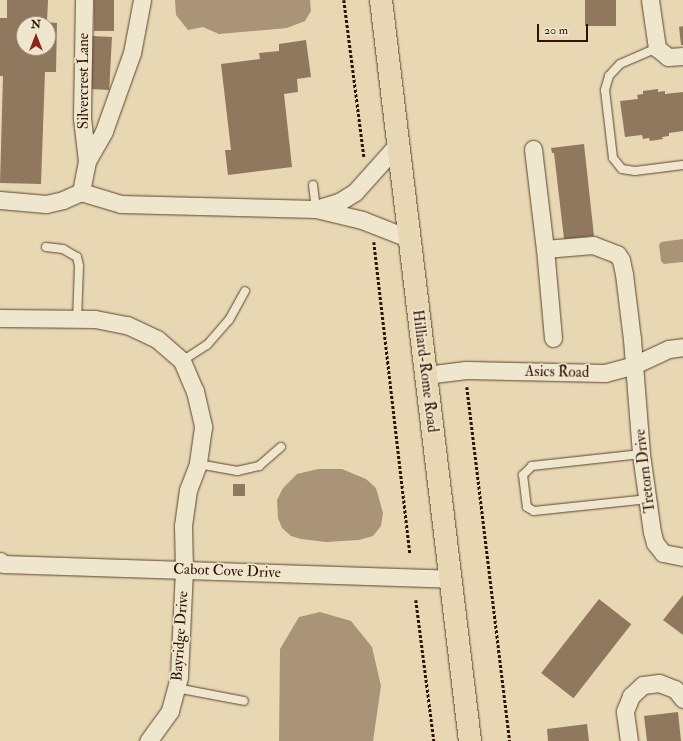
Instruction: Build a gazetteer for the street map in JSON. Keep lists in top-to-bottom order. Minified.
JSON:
{"streets":{"main road":["Hilliard-Rome Road"],"street":["Silvercrest Lane","Asics Road","Tretorn Drive","Cabot Cove Drive","Bayridge Drive"]},"crossings":[["Hilliard-Rome Road","Asics Road"],["Hilliard-Rome Road","Cabot Cove Drive"],["Asics Road","Tretorn Drive"],["Cabot Cove Drive","Bayridge Drive"]],"scale_bar":"20 m","north":"top"}
